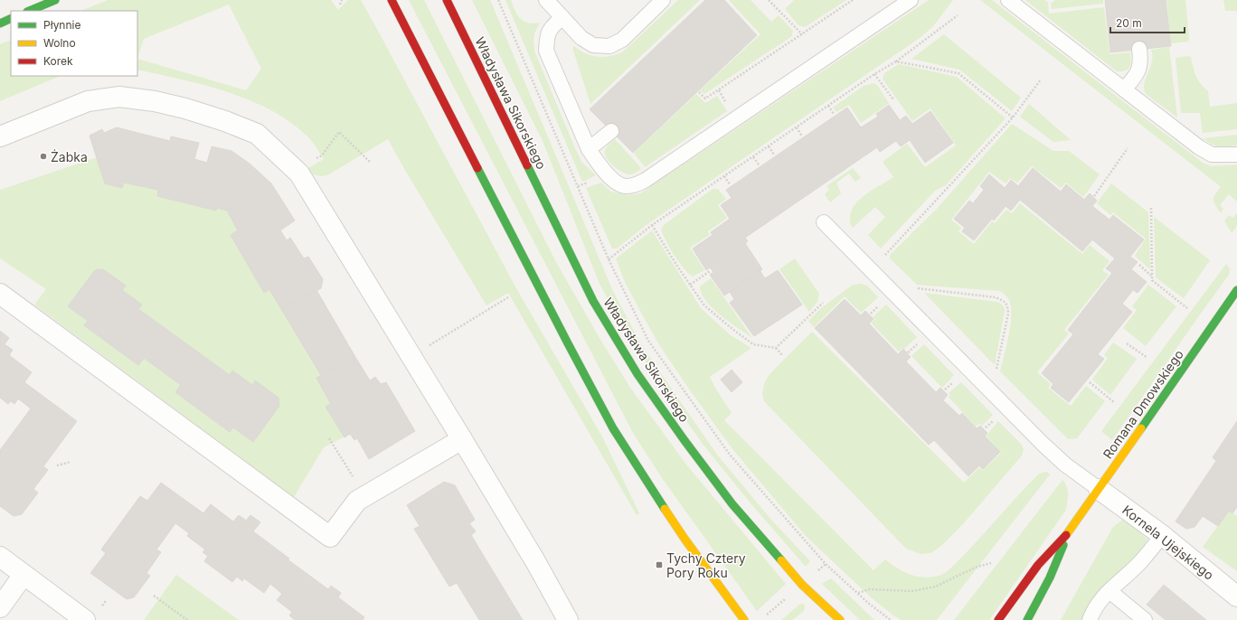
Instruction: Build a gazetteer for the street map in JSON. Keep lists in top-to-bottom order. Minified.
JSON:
{"streets":{"street":["Władysława Sikorskiego","Romana Dmowskiego","Kornela Ujejskiego"]},"crossings":[["Romana Dmowskiego","Kornela Ujejskiego"]],"places":{"other":["Żabka"],"transit":["Tychy Cztery Pory Roku"]},"legend":["Płynnie","Wolno","Korek"],"scale_bar":"20 m"}
